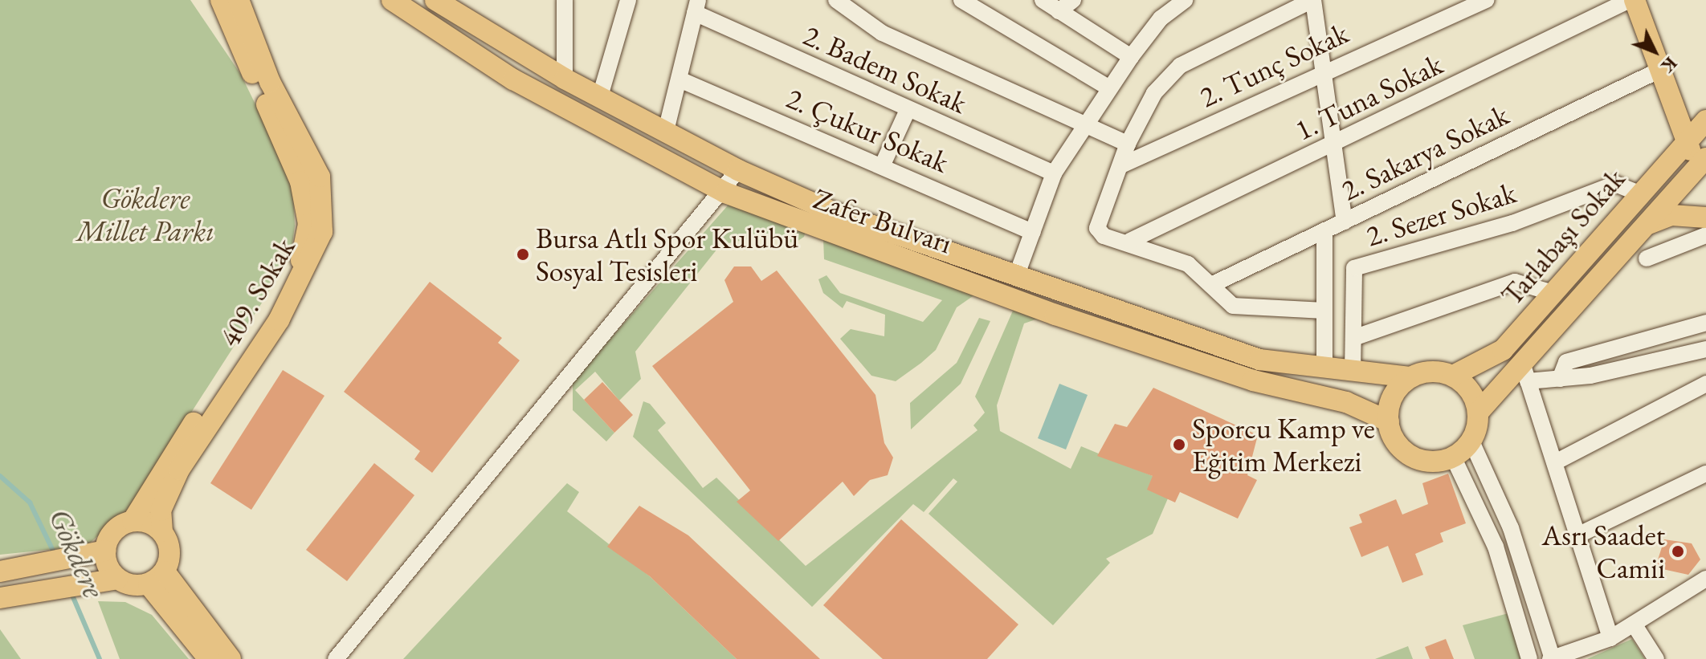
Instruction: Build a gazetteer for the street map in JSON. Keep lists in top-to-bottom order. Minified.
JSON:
{"streets":{"main road":["Zafer Bulvarı","Tarlabaşı Sokak","409. Sokak"],"street":["2. Tunç Sokak","2. Badem Sokak","1. Tuna Sokak","2. Çukur Sokak","2. Sakarya Sokak","2. Sezer Sokak"]},"crossings":[["2. Sezer Sokak","Zafer Bulvarı"],["2. Sezer Sokak","Tarlabaşı Sokak"],["Zafer Bulvarı","Tarlabaşı Sokak"]],"water":["Gökdere"],"parks":["Gökdere Millet Parkı"],"places":["Bursa Atlı Spor Kulübü Sosyal Tesisleri","Sporcu Kamp ve Eğitim Merkezi","Asrı Saadet Camii"],"north":"bottom right"}
